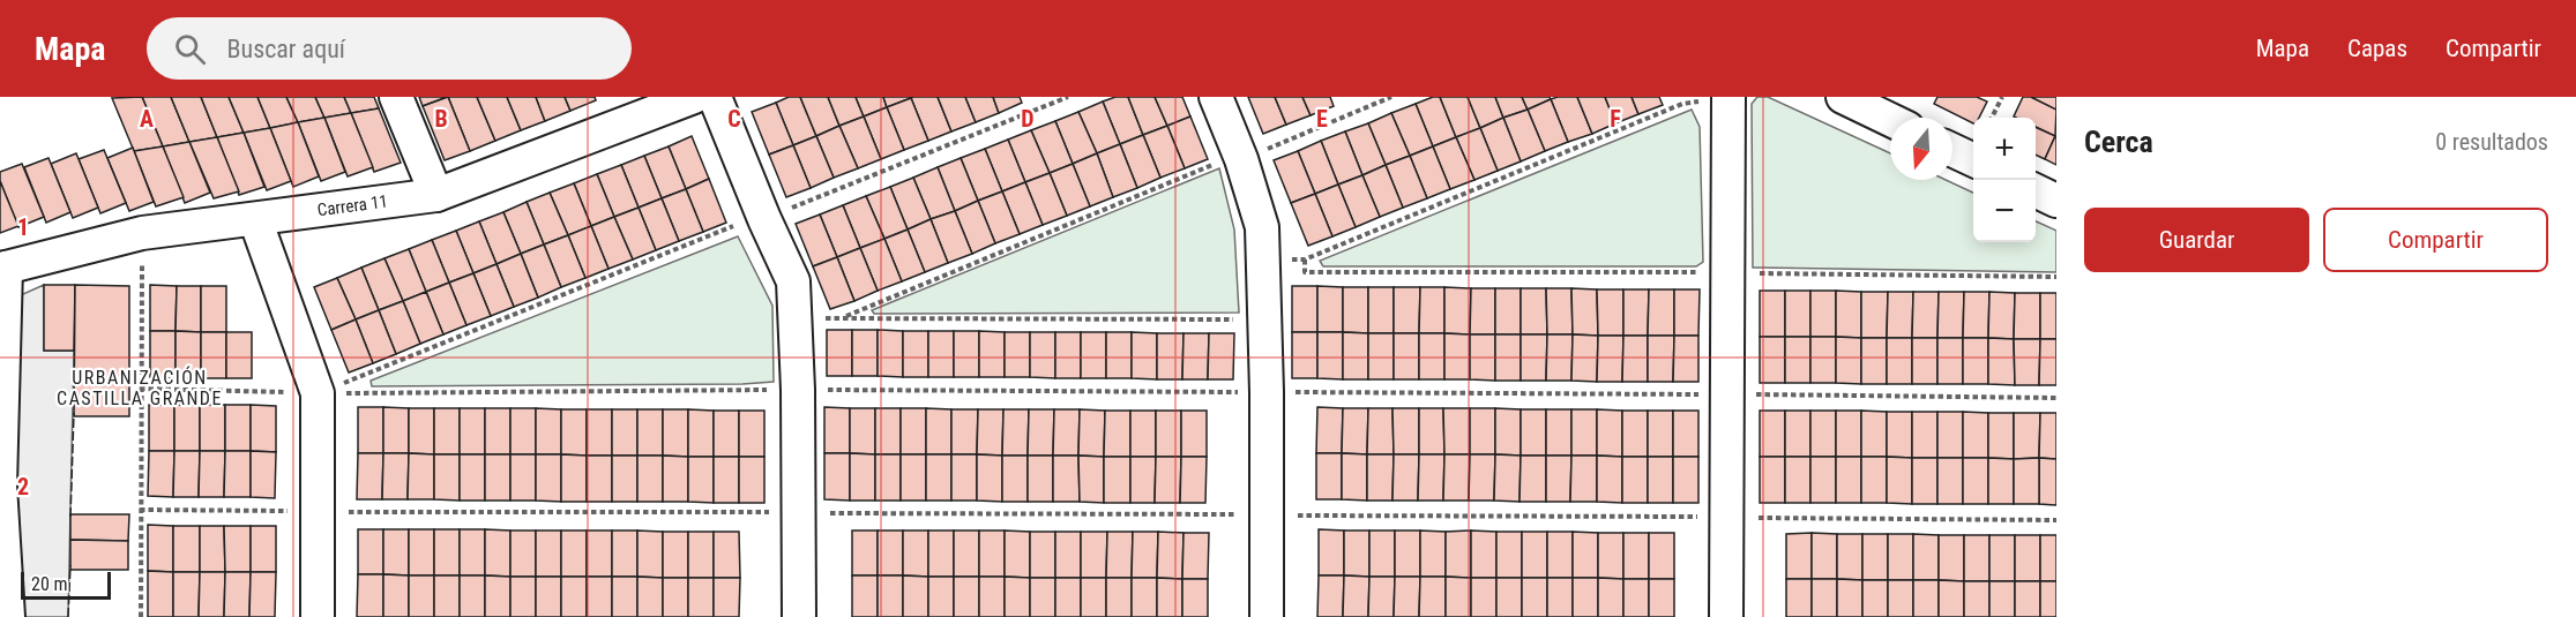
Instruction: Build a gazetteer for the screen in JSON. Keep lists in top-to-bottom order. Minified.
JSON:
{"streets":{"street":["Carrera 11"]},"districts":["URBANIZACIÓN CASTILLA GRANDE"],"scale_bar":"20 m","north":"bottom","page":{"header":"Mapa","search":"Buscar aquí","nav":["Mapa","Capas","Compartir"],"heading":["Cerca","0 resultados"],"map_buttons":["+","−"],"buttons":["Guardar","Compartir"],"scale":"20 m"},"grid":{"columns":["A","B","C","D","E","F"],"rows":["1","2"]}}
